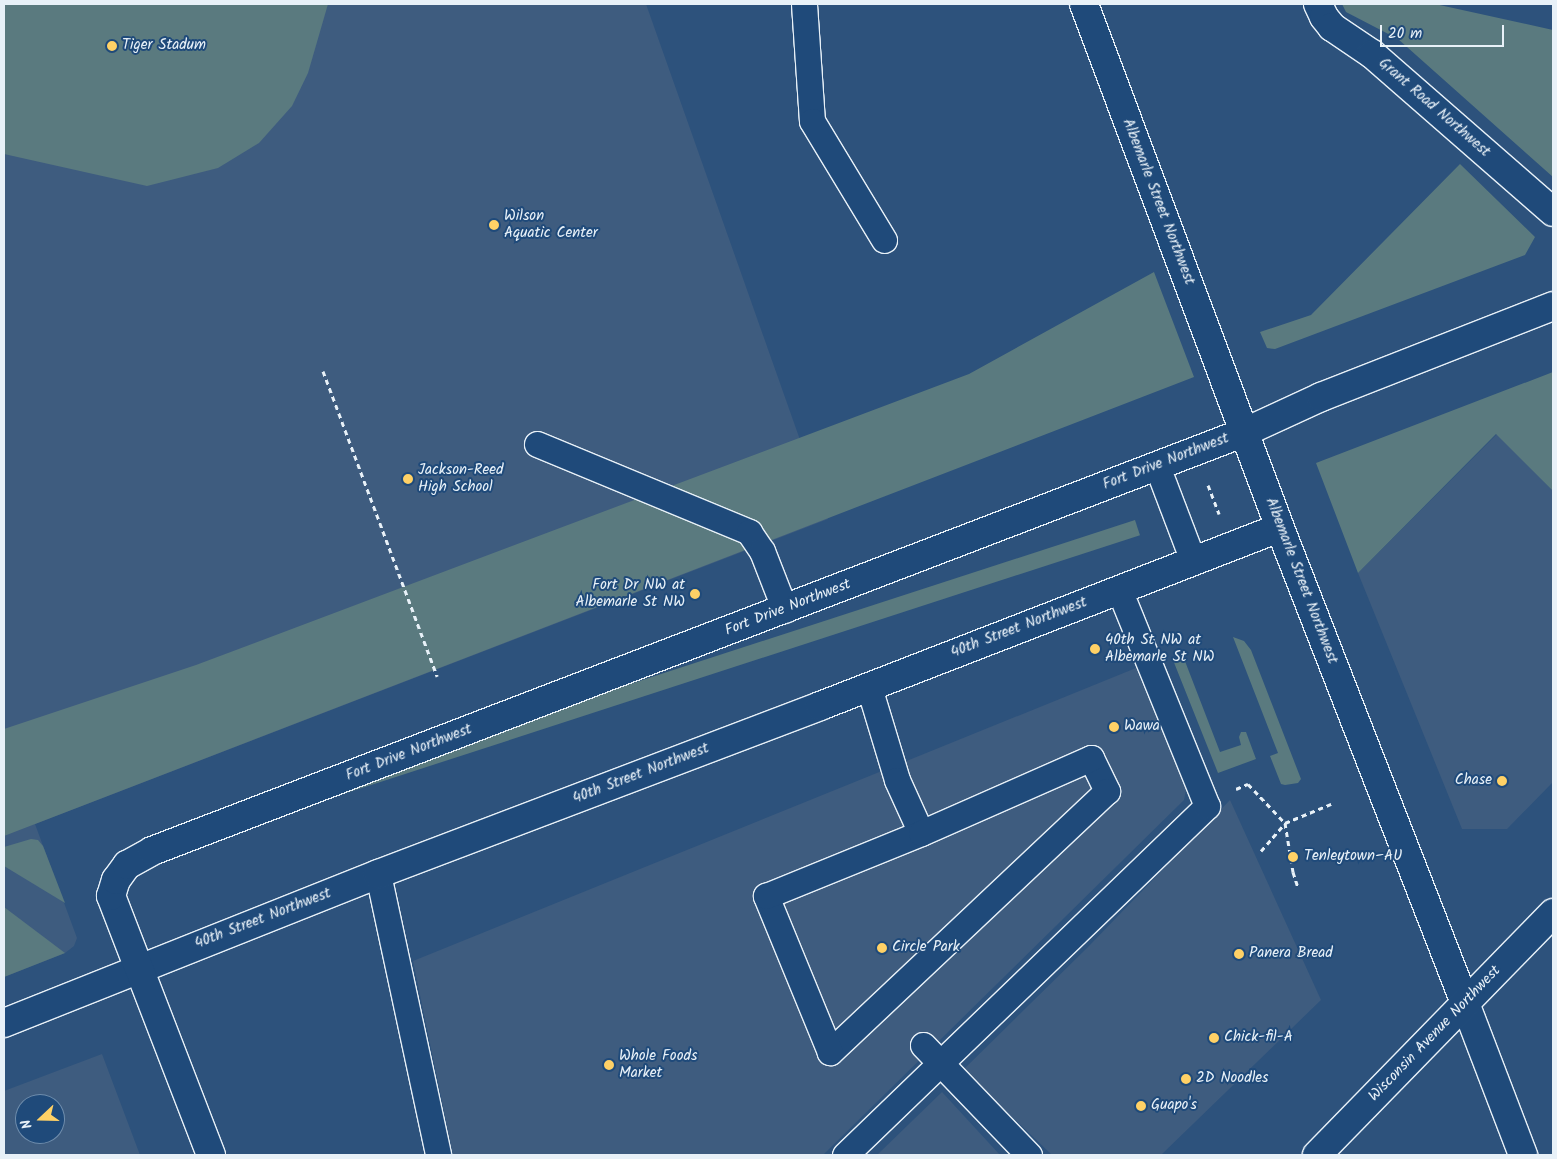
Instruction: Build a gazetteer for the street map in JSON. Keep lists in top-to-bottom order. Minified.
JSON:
{"streets":{"street":["Grant Road Northwest","Albemarle Street Northwest","Fort Drive Northwest","40th Street Northwest","Wisconsin Avenue Northwest"]},"crossings":[["Albemarle Street Northwest","Fort Drive Northwest"],["Albemarle Street Northwest","40th Street Northwest"],["Albemarle Street Northwest","Wisconsin Avenue Northwest"],["Fort Drive Northwest","40th Street Northwest"]],"places":["Tiger Stadum","Wilson Aquatic Center","Jackson-Reed High School","Fort Dr NW at Albemarle St NW","40th St NW at Albemarle St NW","Wawa","Chase","Tenleytown–AU","Circle Park","Panera Bread","Chick-fil-A","Whole Foods Market","2D Noodles","Guapo's"],"scale_bar":"20 m","north":"left"}
